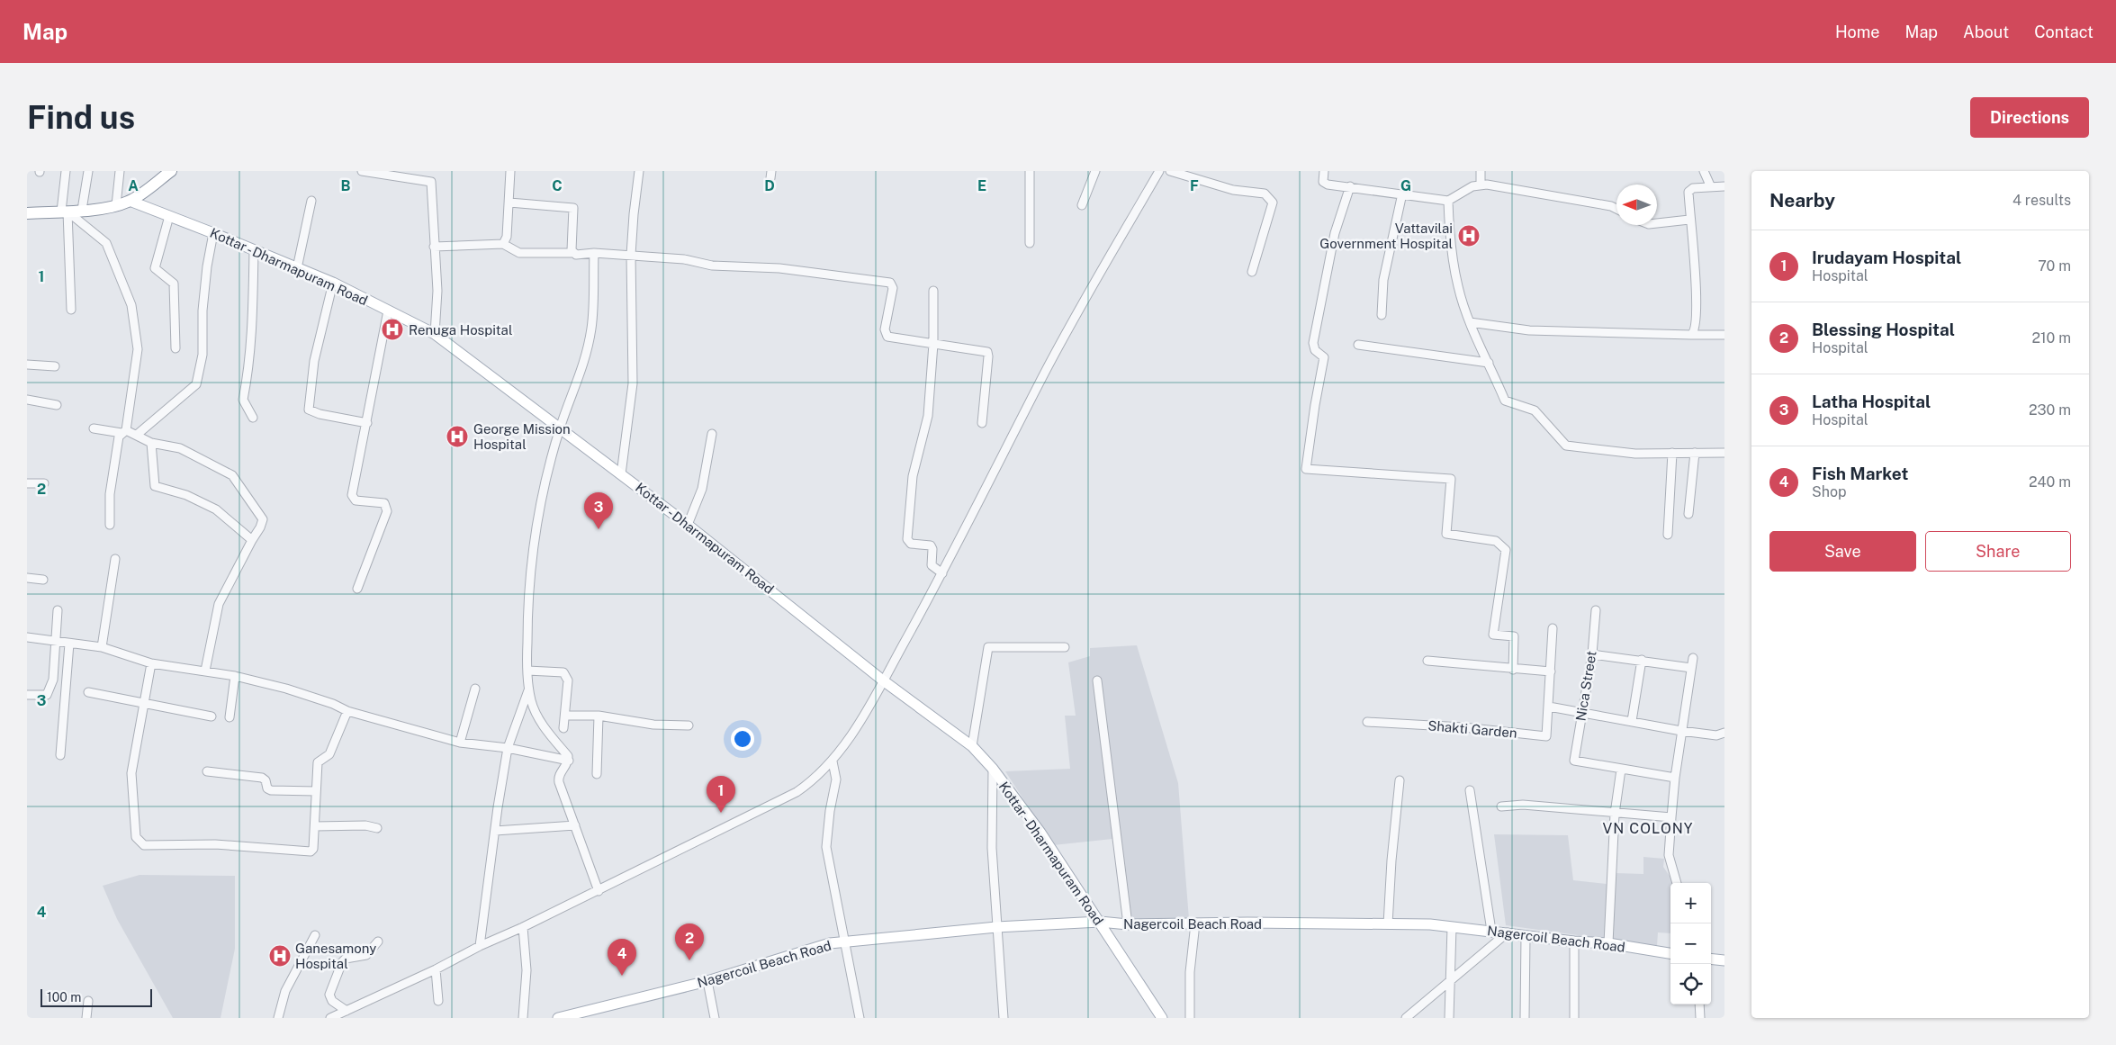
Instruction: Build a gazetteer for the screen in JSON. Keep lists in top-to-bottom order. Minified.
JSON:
{"streets":{"main road":["Kottar - Dharmapuram Road","Nagercoil Beach Road"],"street":["Nica Street","Shakti Garden"]},"crossings":[["Kottar - Dharmapuram Road","Nagercoil Beach Road"]],"districts":["VN COLONY"],"places":{"hospital":["Vattavilai Government Hospital","Renuga Hospital","George Mission Hospital","Ganesamony Hospital"]},"scale_bar":"100 m","north":"left","page":{"header":"Map","nav":["Home","Map","About","Contact"],"buttons":["Directions",["Save","Share"]],"title":"Find us","heading":["Nearby","4 results"],"list":[{"mark":"1","name":"Irudayam Hospital","note":"Hospital","value":"70 m"},{"mark":"2","name":"Blessing Hospital","note":"Hospital","value":"210 m"},{"mark":"3","name":"Latha Hospital","note":"Hospital","value":"230 m"},{"mark":"4","name":"Fish Market","note":"Shop","value":"240 m"}],"pins":["3","1","2","4"],"map_buttons":["+","−"],"scale":"100 m"},"grid":{"columns":["A","B","C","D","E","F","G"],"rows":["1","2","3","4"]}}
